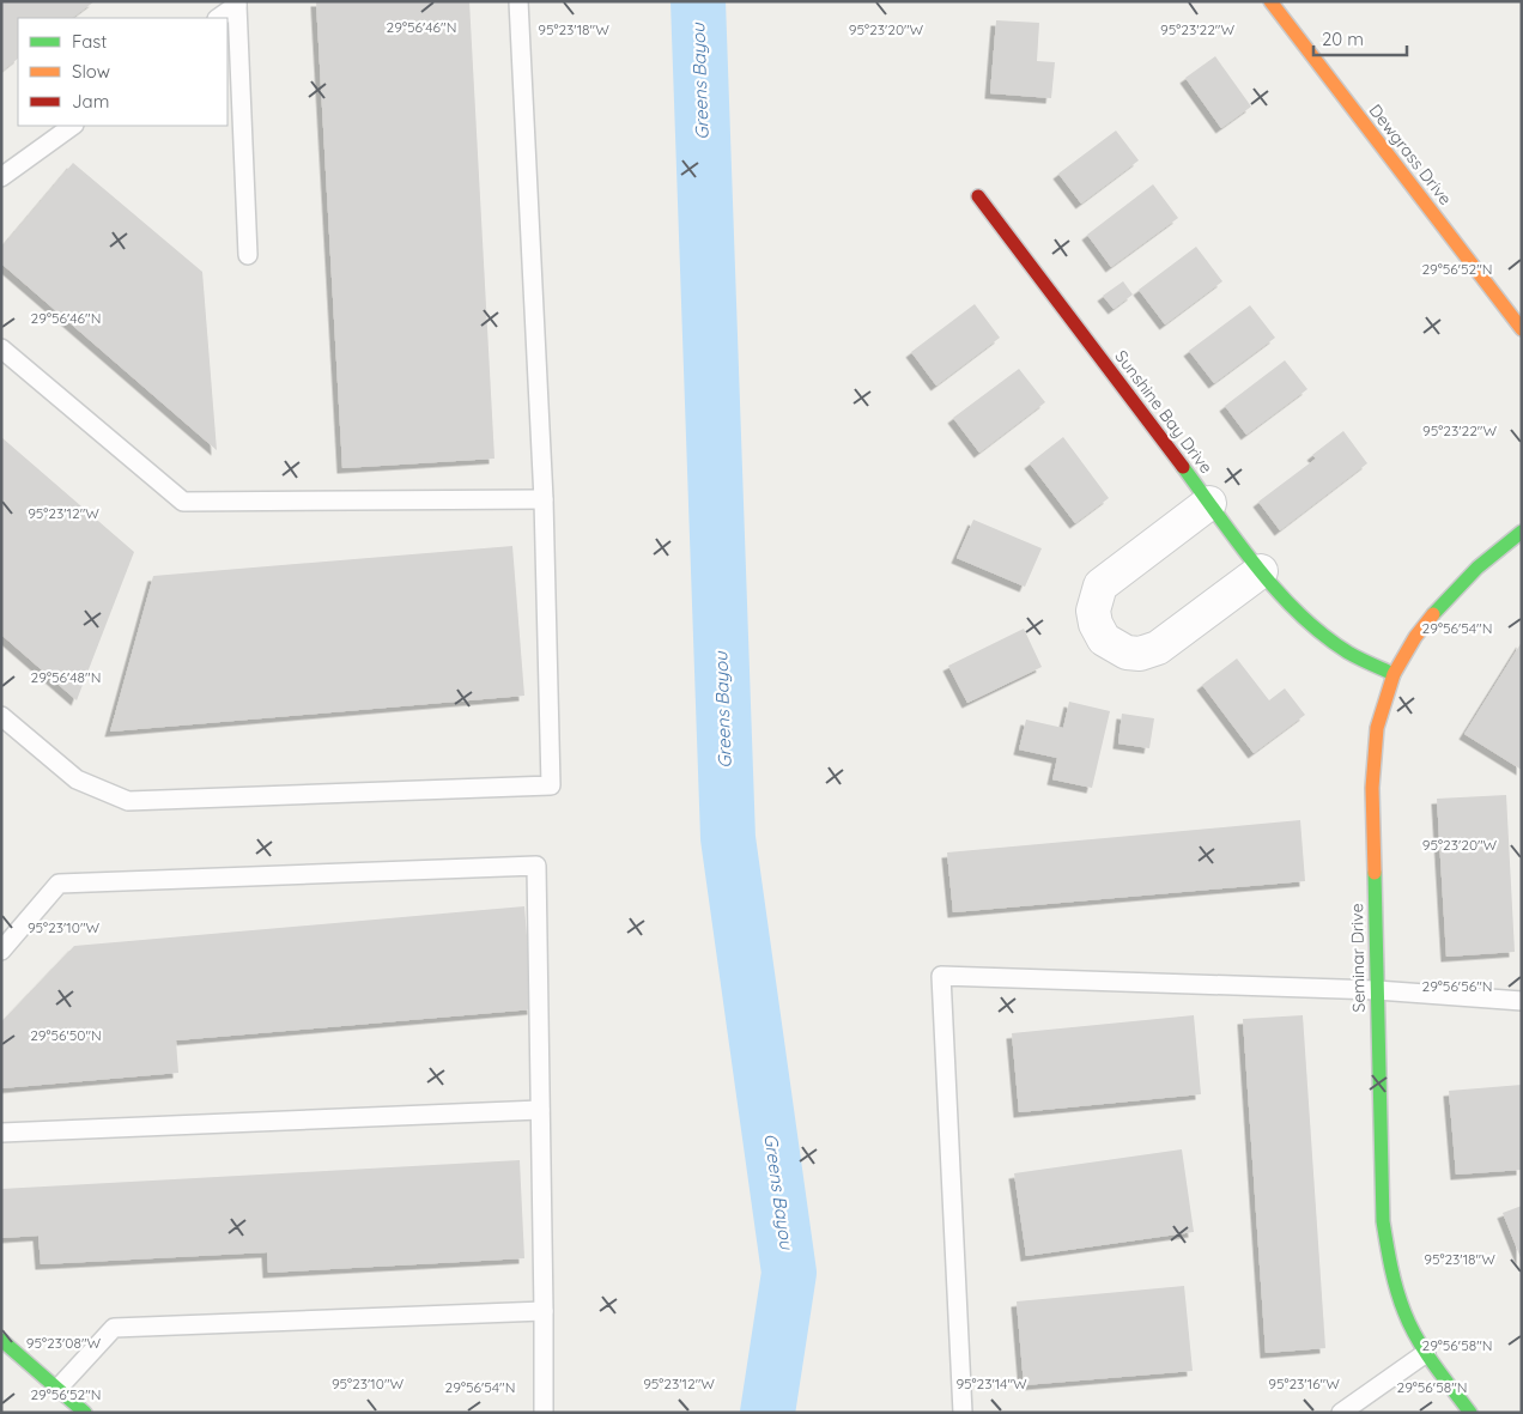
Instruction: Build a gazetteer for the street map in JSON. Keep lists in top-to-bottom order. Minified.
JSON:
{"streets":{"street":["Dewgrass Drive","Sunshine Bay Drive","Seminar Drive"]},"crossings":[["Sunshine Bay Drive","Seminar Drive"]],"water":["Greens Bayou"],"legend":["Fast","Slow","Jam"],"scale_bar":"20 m","coordinates":["29°56'46\"N","95°23'18\"W","95°23'20\"W","95°23'22\"W","29°56'52\"N","95°23'12\"W","29°56'54\"N","29°56'48\"N","95°23'10\"W","29°56'56\"N","29°56'50\"N","95°23'08\"W","29°56'58\"N","95°23'14\"W","95°23'16\"W"]}
